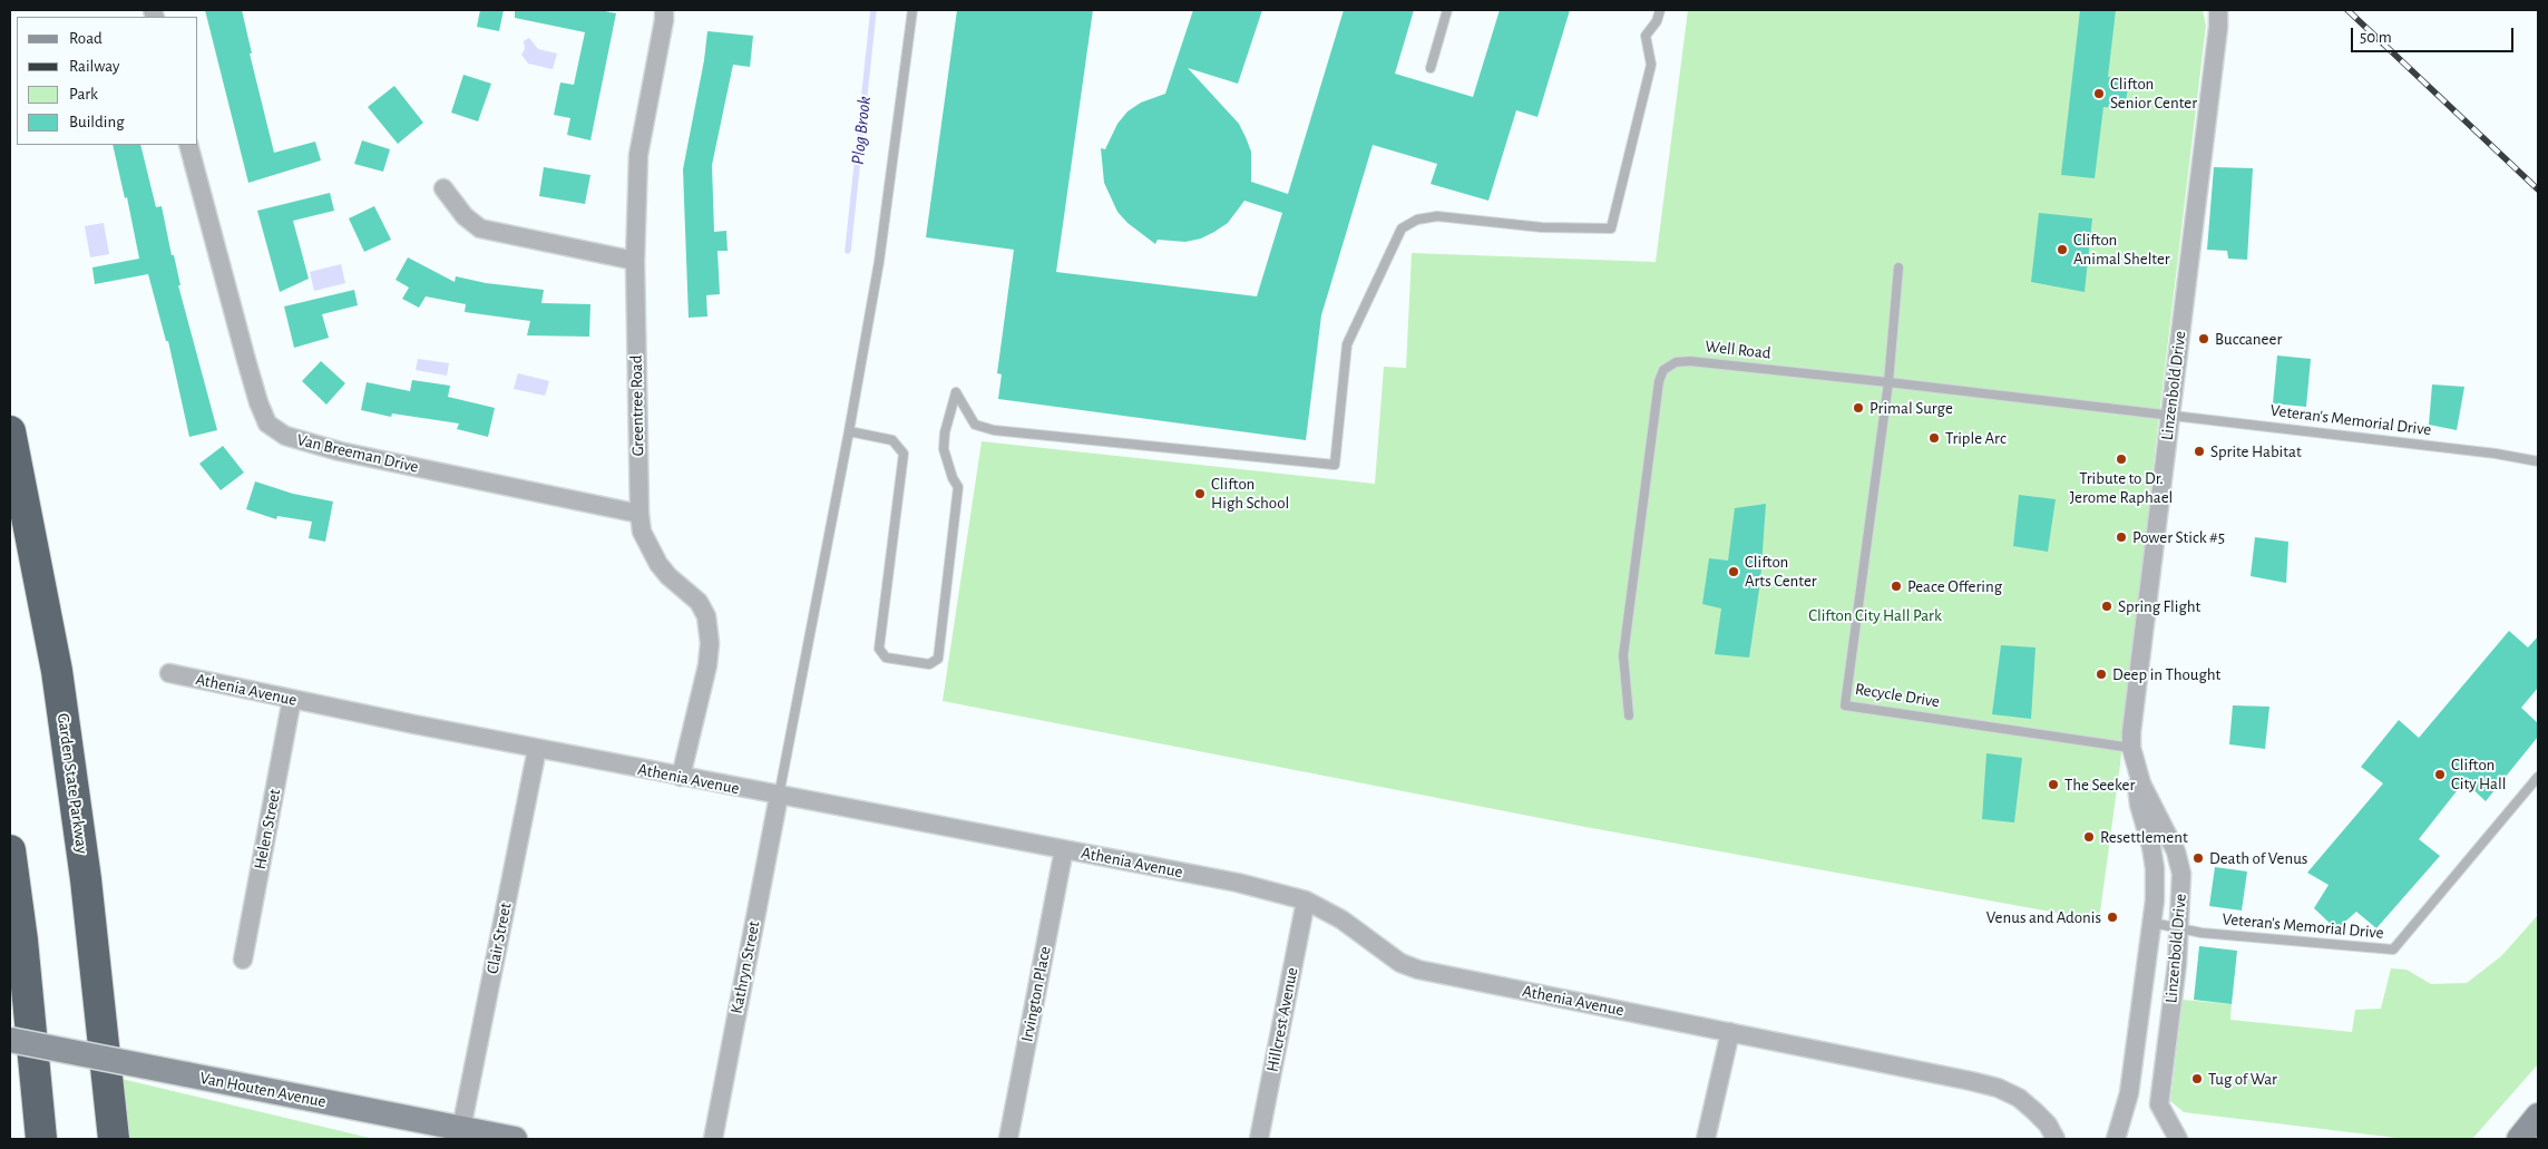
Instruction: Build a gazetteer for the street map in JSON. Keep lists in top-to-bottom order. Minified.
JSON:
{"streets":{"highway":["Garden State Parkway"],"main road":["Van Houten Avenue"],"street":["Linzenbold Drive","Greentree Road","Van Breeman Drive","Athenia Avenue","Helen Street","Clair Street","Kathryn Street","Irvington Place","Hillcrest Avenue"],"lane":["Well Road","Veteran's Memorial Drive","Recycle Drive"]},"crossings":[["Well Road","Linzenbold Drive"],["Well Road","Veteran's Memorial Drive"],["Well Road","Recycle Drive"],["Linzenbold Drive","Veteran's Memorial Drive"],["Linzenbold Drive","Recycle Drive"],["Greentree Road","Van Breeman Drive"],["Greentree Road","Athenia Avenue"],["Athenia Avenue","Helen Street"],["Athenia Avenue","Clair Street"],["Athenia Avenue","Kathryn Street"],["Athenia Avenue","Irvington Place"],["Athenia Avenue","Hillcrest Avenue"],["Clair Street","Van Houten Avenue"]],"water":["Plog Brook"],"parks":["Clifton City Hall Park"],"places":["Clifton Senior Center","Clifton Animal Shelter","Buccaneer","Primal Surge","Triple Arc","Sprite Habitat","Tribute to Dr. Jerome Raphael","Clifton High School","Power Stick #5","Clifton Arts Center","Peace Offering","Spring Flight","Deep in Thought","Clifton City Hall","The Seeker","Resettlement","Death of Venus","Venus and Adonis","Tug of War"],"legend":["Road","Railway","Park","Building"],"scale_bar":"50 m"}
